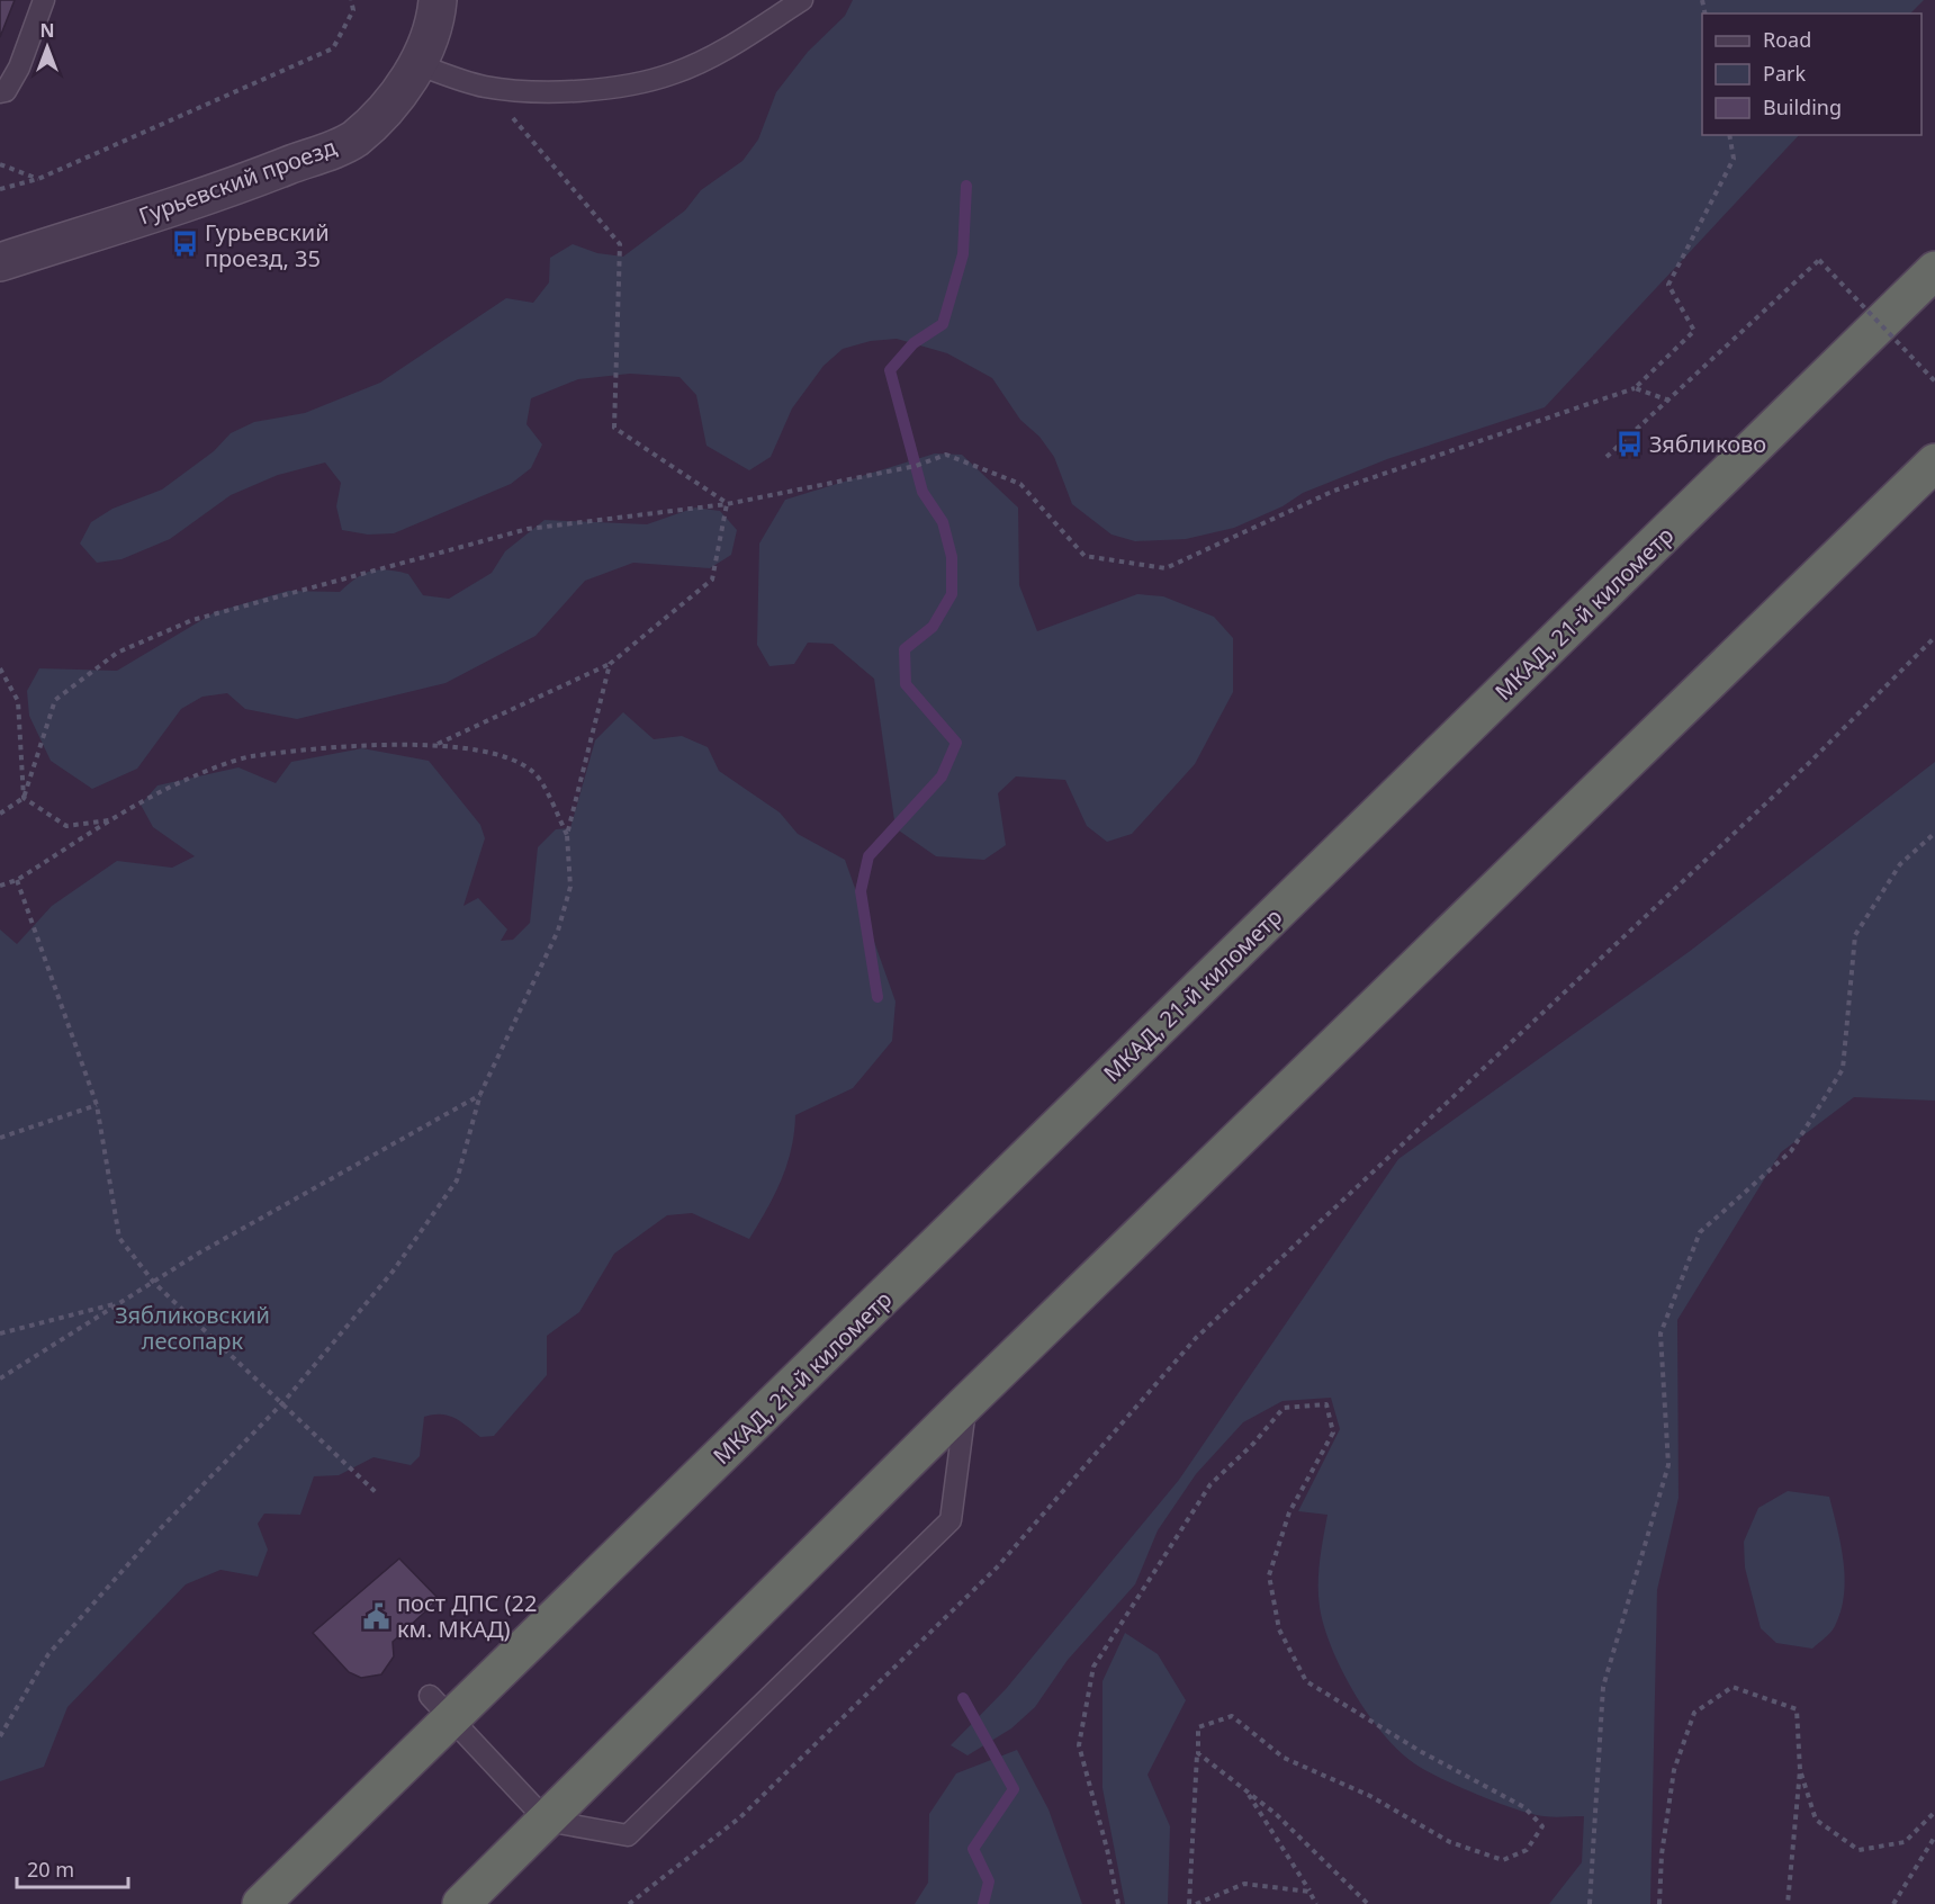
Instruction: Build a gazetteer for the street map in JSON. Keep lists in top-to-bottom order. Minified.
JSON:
{"streets":{"highway":["МКАД, 21-й километр"],"street":["Гурьевский проезд"]},"parks":["Зябликовский лесопарк"],"places":{"bus stop":["Гурьевский проезд, 35","Зябликово"],"public building":["пост ДПС (22 км. МКАД)"]},"legend":["Road","Park","Building"],"scale_bar":"20 m","north":"top"}
